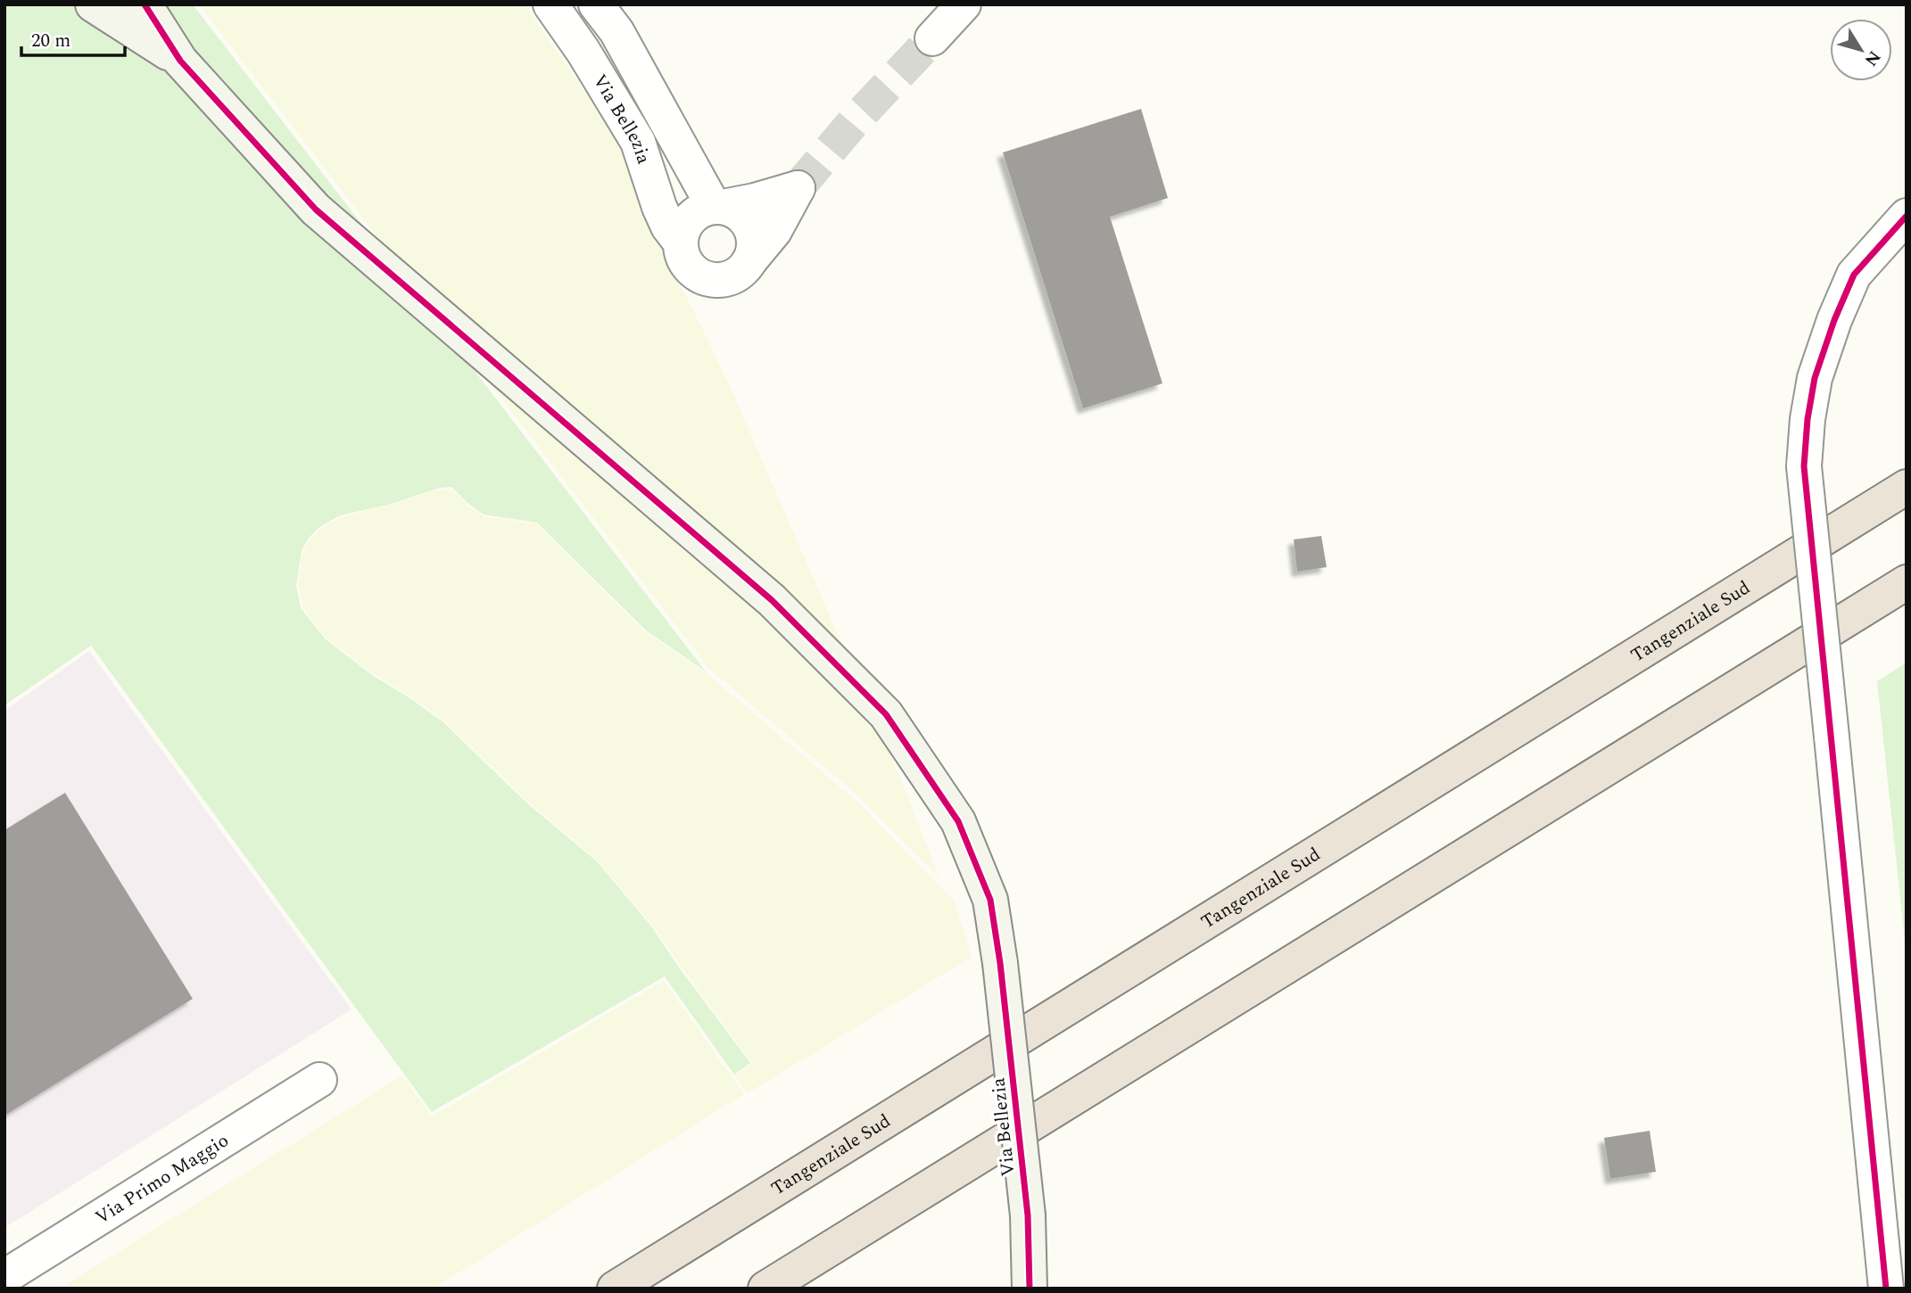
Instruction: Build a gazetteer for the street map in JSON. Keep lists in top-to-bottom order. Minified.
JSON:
{"streets":{"highway":["Tangenziale Sud"],"street":["Via Bellezia","Via Primo Maggio"]},"scale_bar":"20 m","north":"bottom right"}
